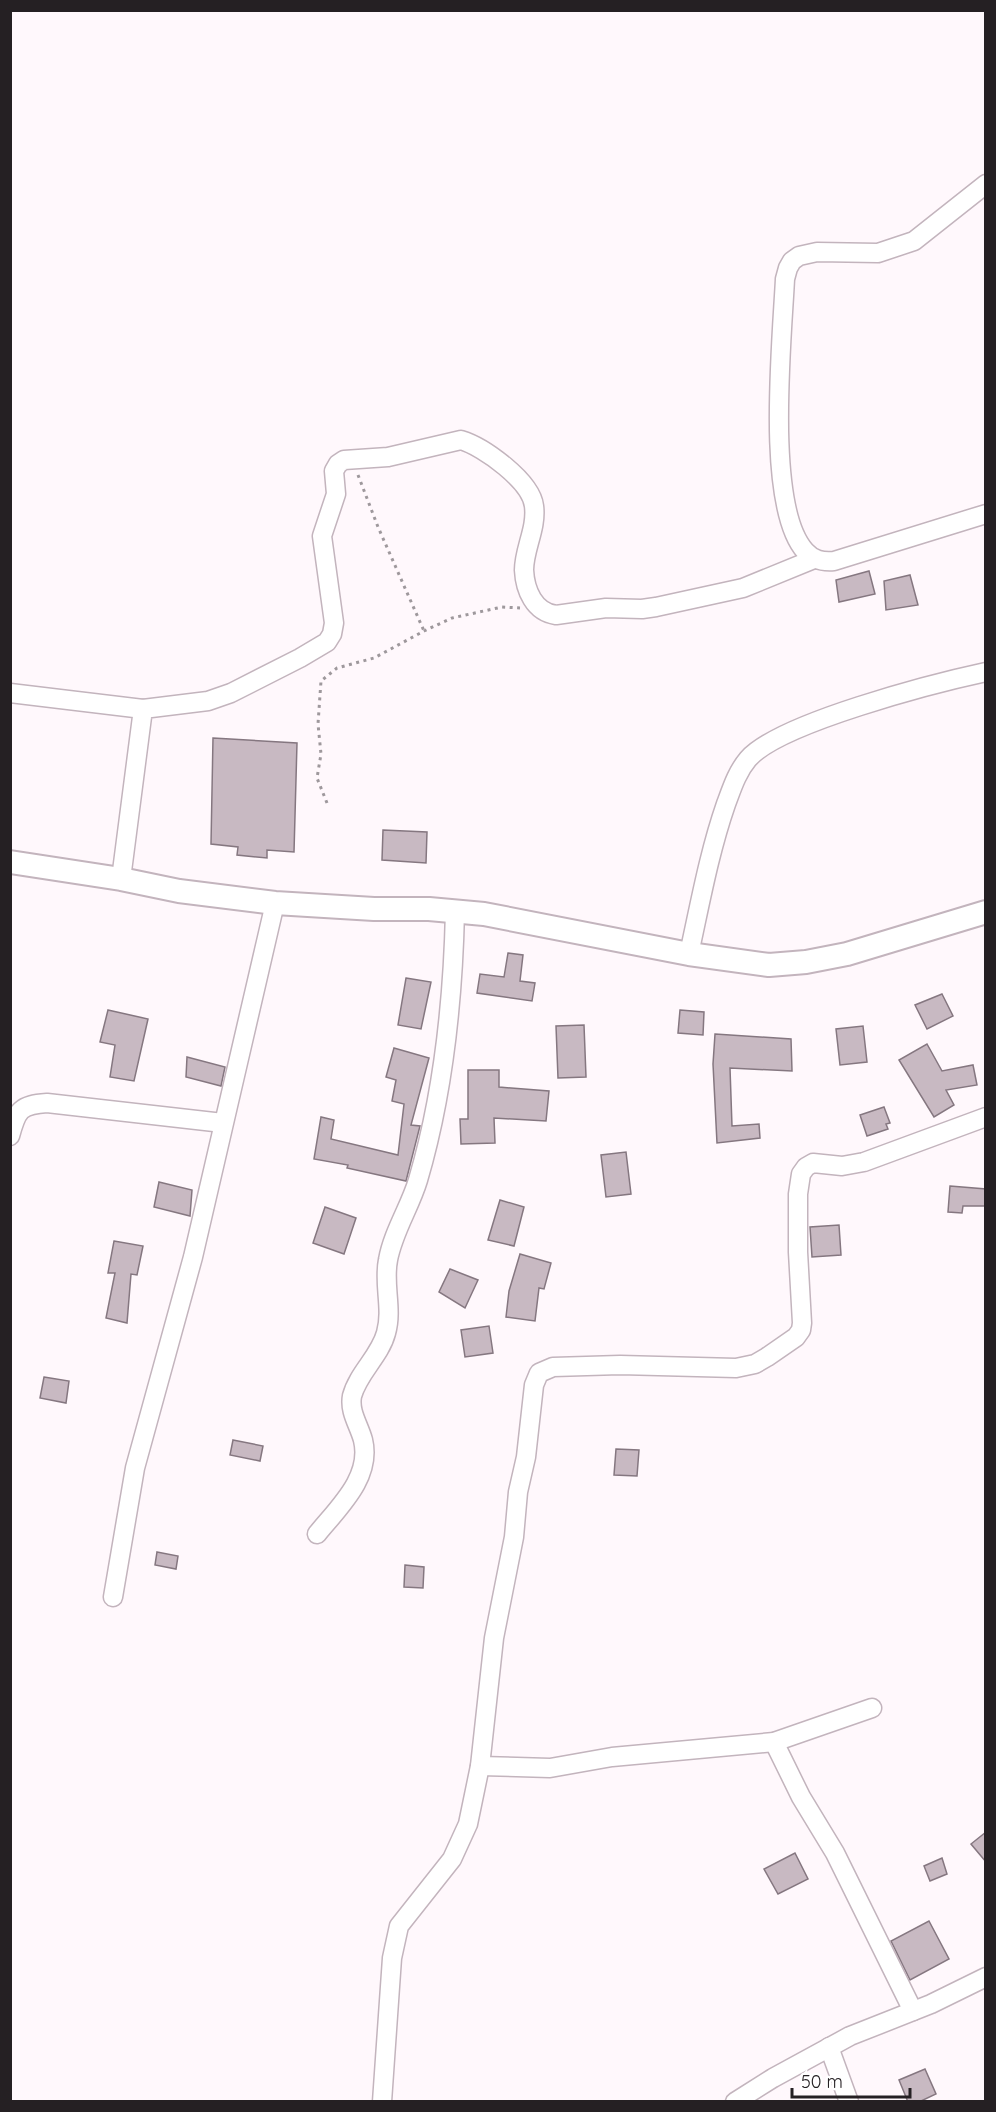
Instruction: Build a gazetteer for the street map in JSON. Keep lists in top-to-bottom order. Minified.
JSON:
{"scale_bar":"50 m"}
